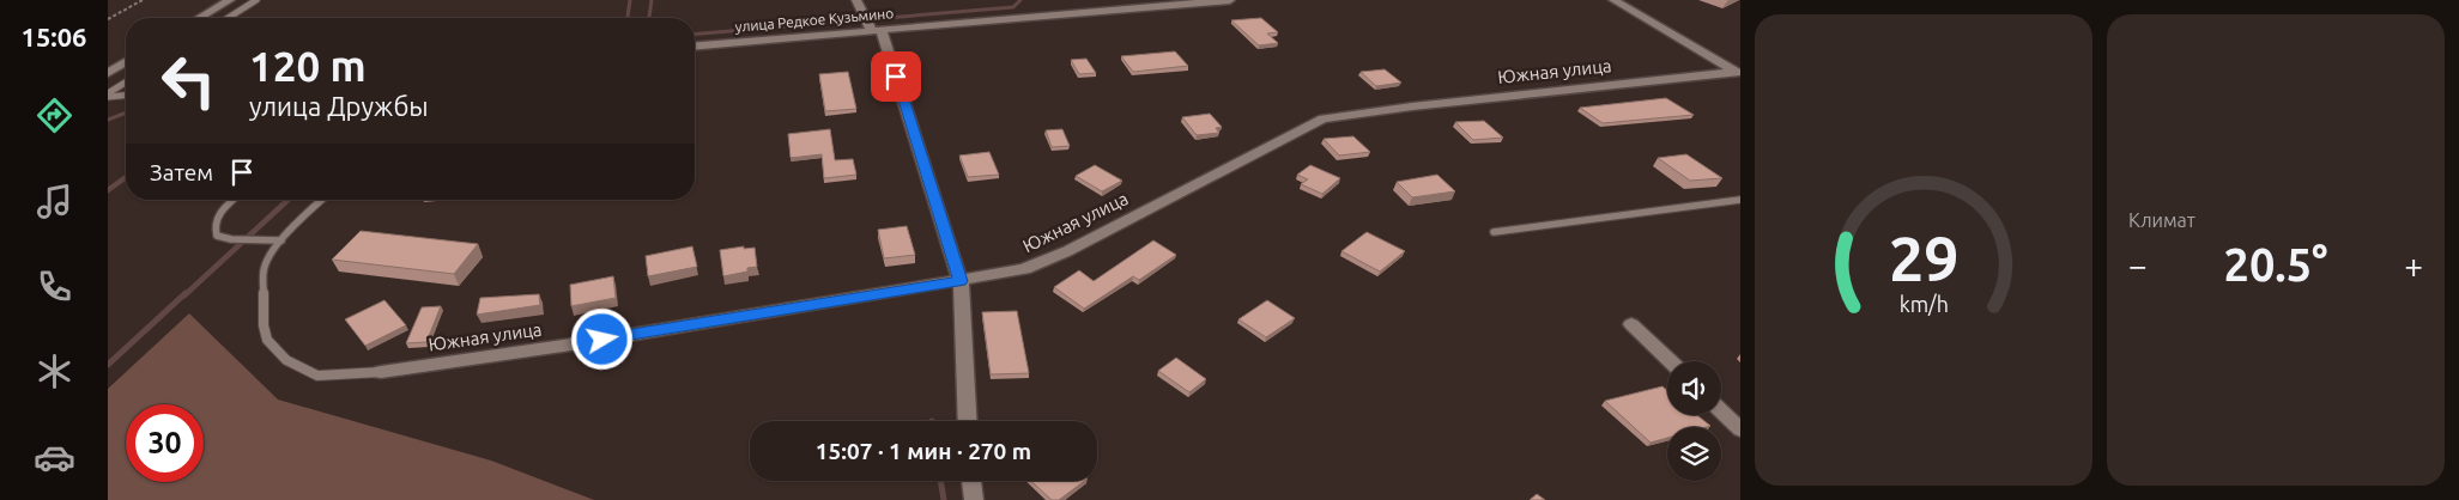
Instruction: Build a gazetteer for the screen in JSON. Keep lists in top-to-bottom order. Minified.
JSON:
{"streets":{"street":["улица Редкое Кузьмино","Южная улица"]},"page":{"tabs":"15:06","tile":"Климат","turn":["120 m","улица Дружбы"],"then":"Затем","heat":["−","20.5°","+"],"limit":"30","trip":"15:07 · 1 мин · 270 m","gauge":["29","km/h"]}}
